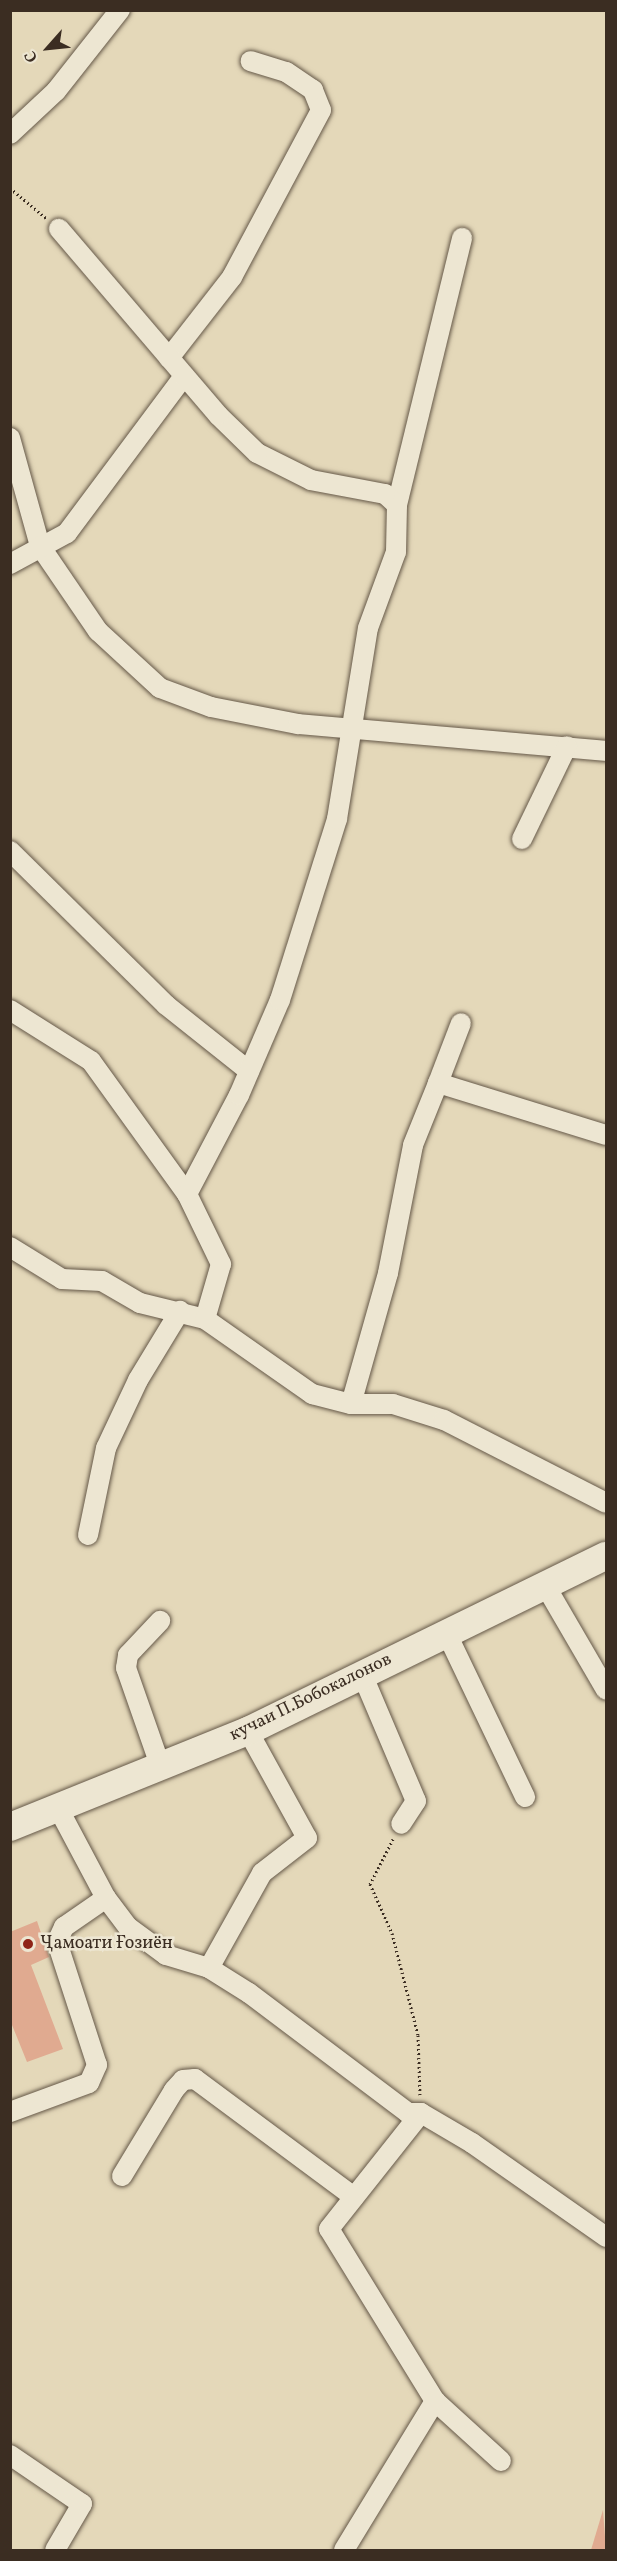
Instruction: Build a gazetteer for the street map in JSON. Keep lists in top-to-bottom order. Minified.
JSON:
{"streets":{"main road":["кучаи П.Бобокалонов"]},"places":["Ҷамоати Ғозиён"],"north":"bottom left"}
